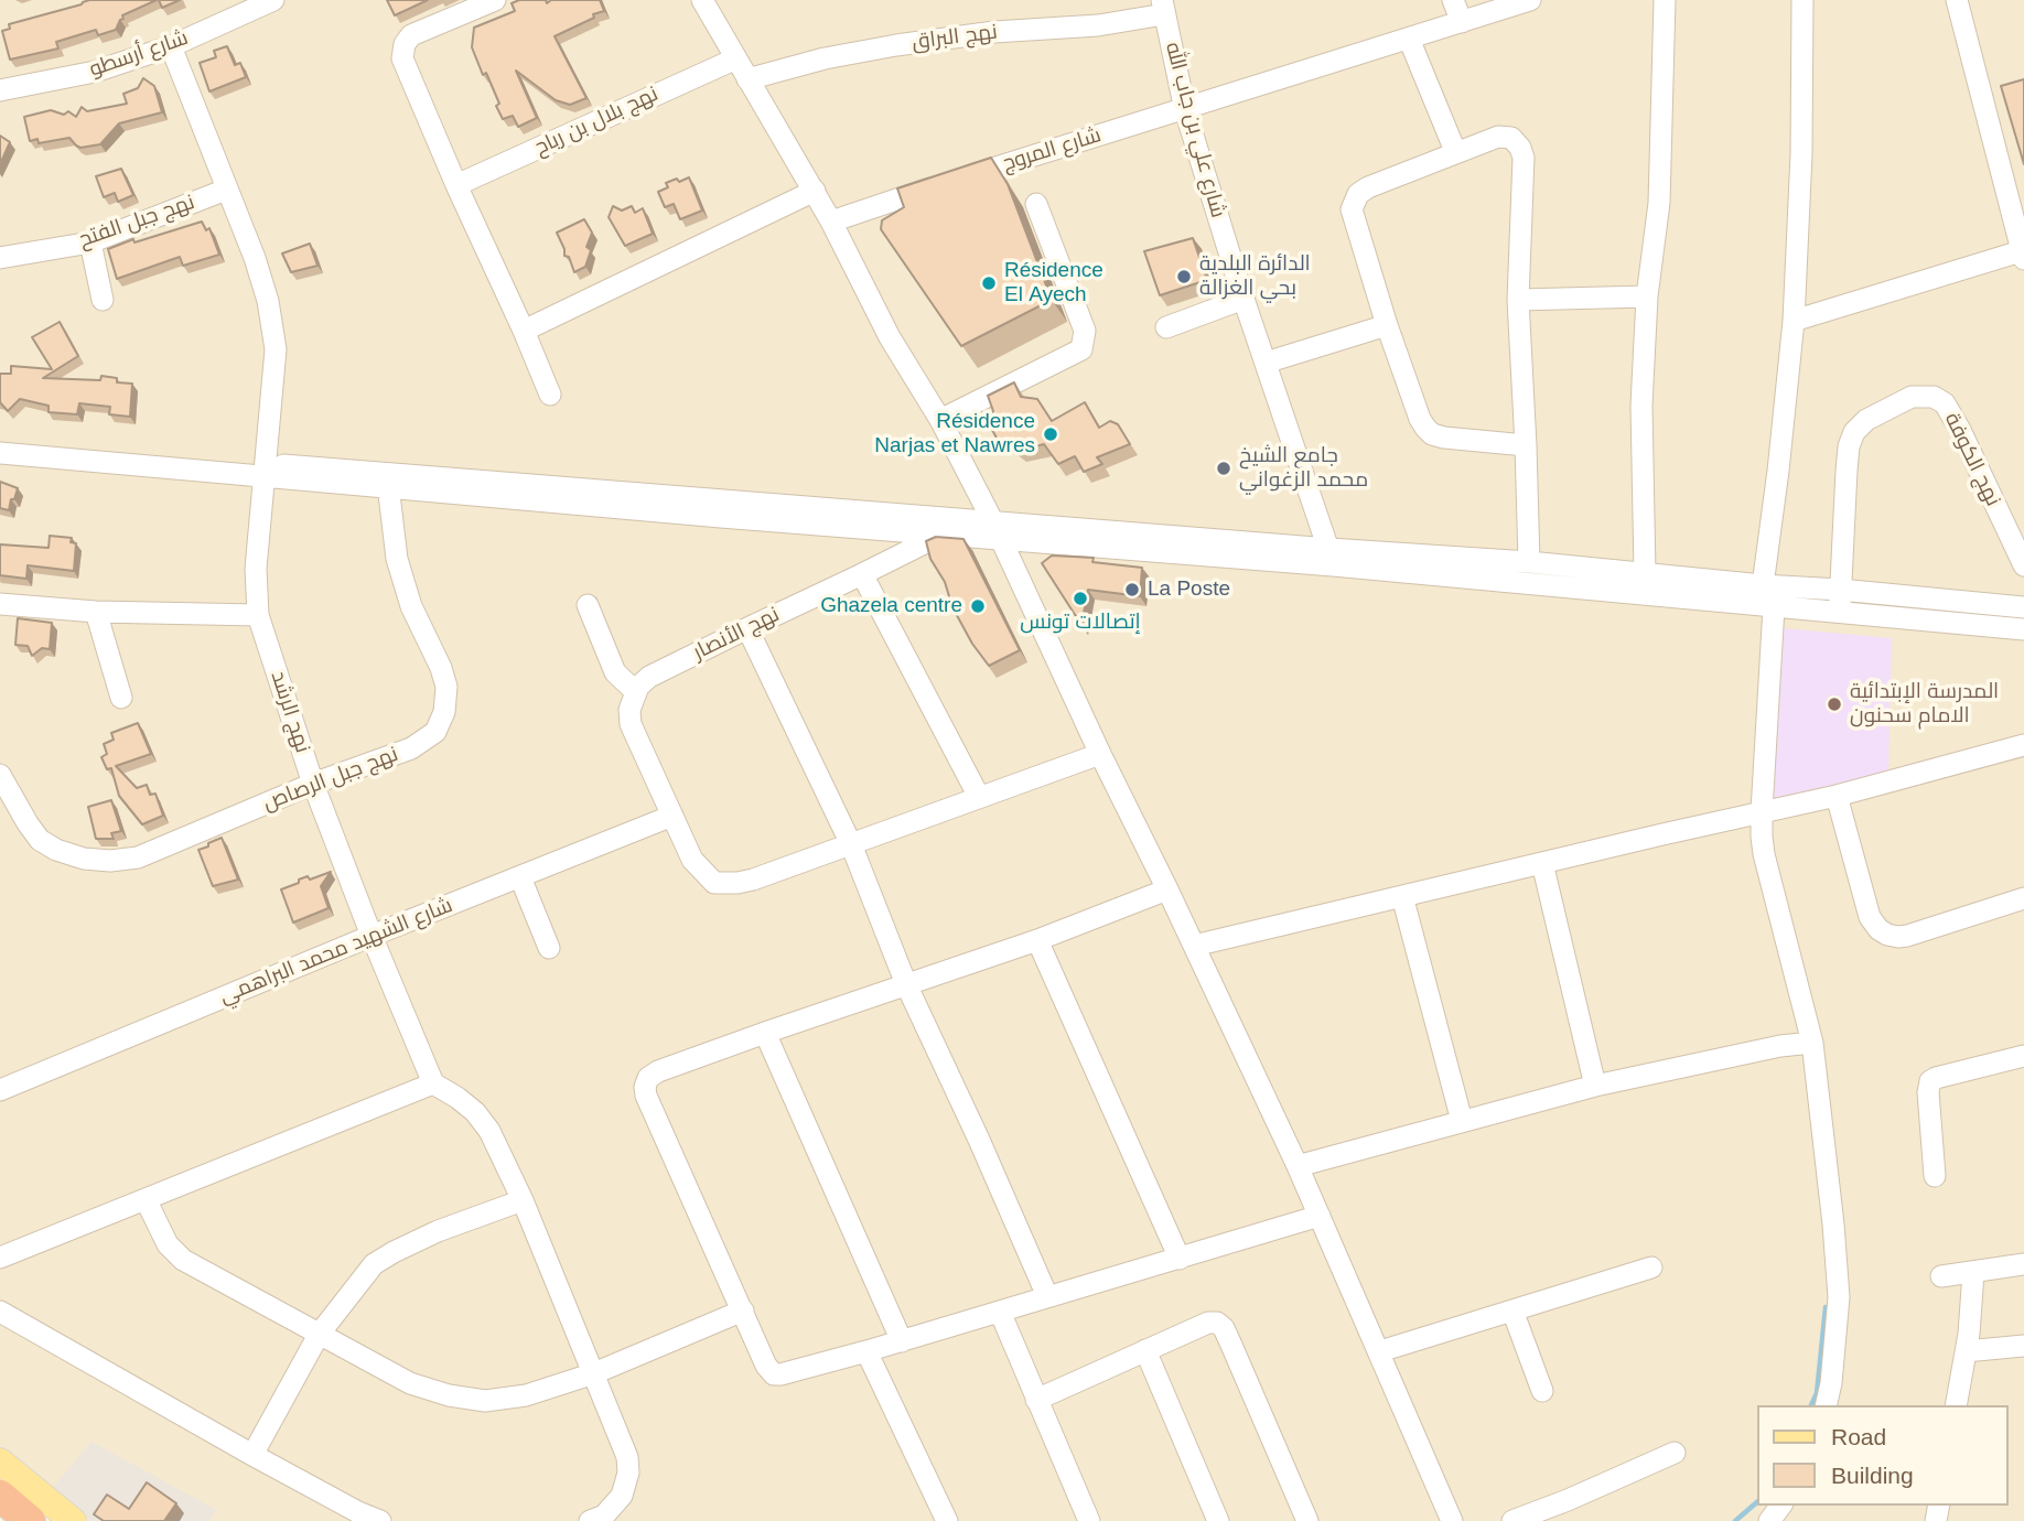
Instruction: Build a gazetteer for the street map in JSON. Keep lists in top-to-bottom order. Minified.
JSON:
{"streets":{"street":["نهج البراق","شارع أرسطو","نهج بلال بن رباح","شارع علي بن جاب الله","شارع المروج","نهج جبل الفتح","نهج الكوفة","نهج الأنصار","نهج الرشد","نهج جبل الرصاص","شارع الشهيد محمد البراهمي"]},"crossings":[["نهج البراق","شارع علي بن جاب الله"],["شارع أرسطو","نهج الرشد"],["شارع علي بن جاب الله","شارع المروج"],["نهج جبل الفتح","نهج الرشد"],["نهج الرشد","نهج جبل الرصاص"],["نهج الرشد","شارع الشهيد محمد البراهمي"]],"places":["الدائرة البلدية بحي الغزالة","Résidence El Ayech","Résidence Narjas et Nawres","جامع الشيخ محمد الزغواني","La Poste","إتصالات تونس","Ghazela centre","المدرسة الإبتدائية الامام سحنون"],"legend":["Road","Building"]}
